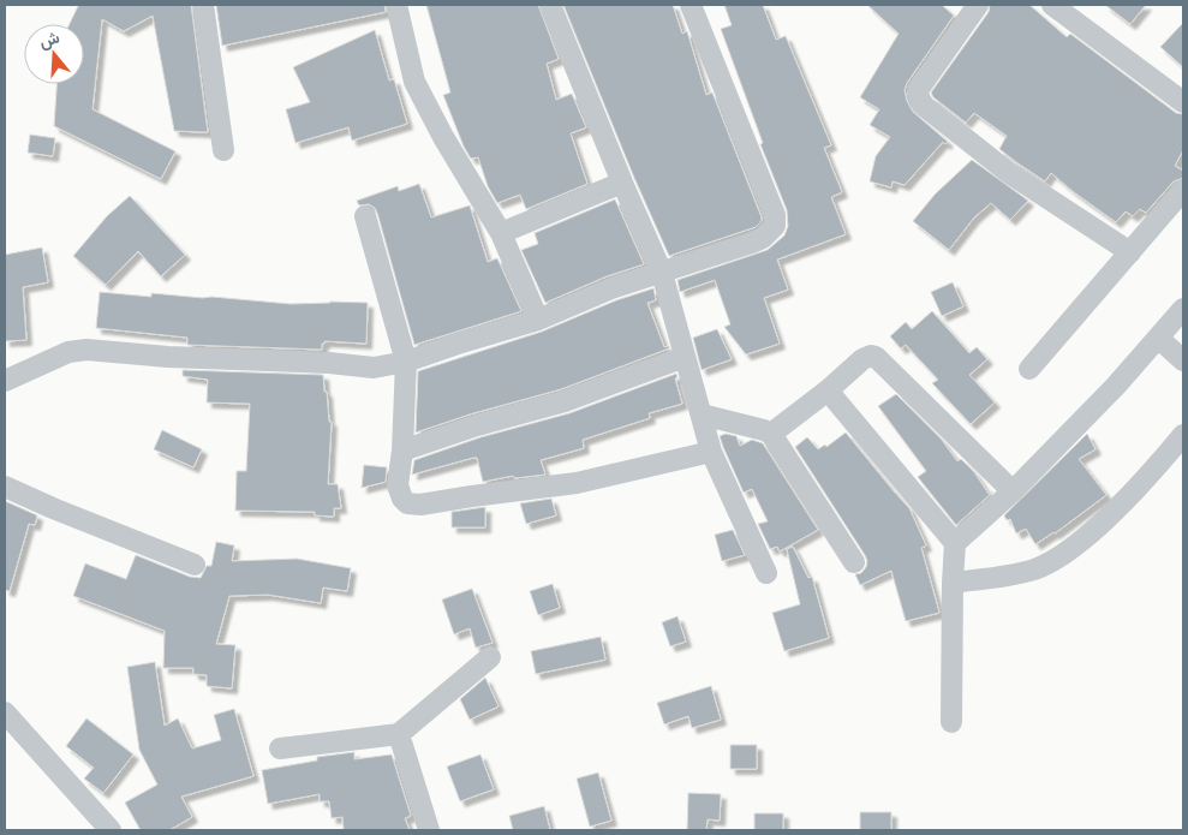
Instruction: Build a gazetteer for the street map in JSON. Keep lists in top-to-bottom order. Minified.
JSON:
{"north":"top"}
